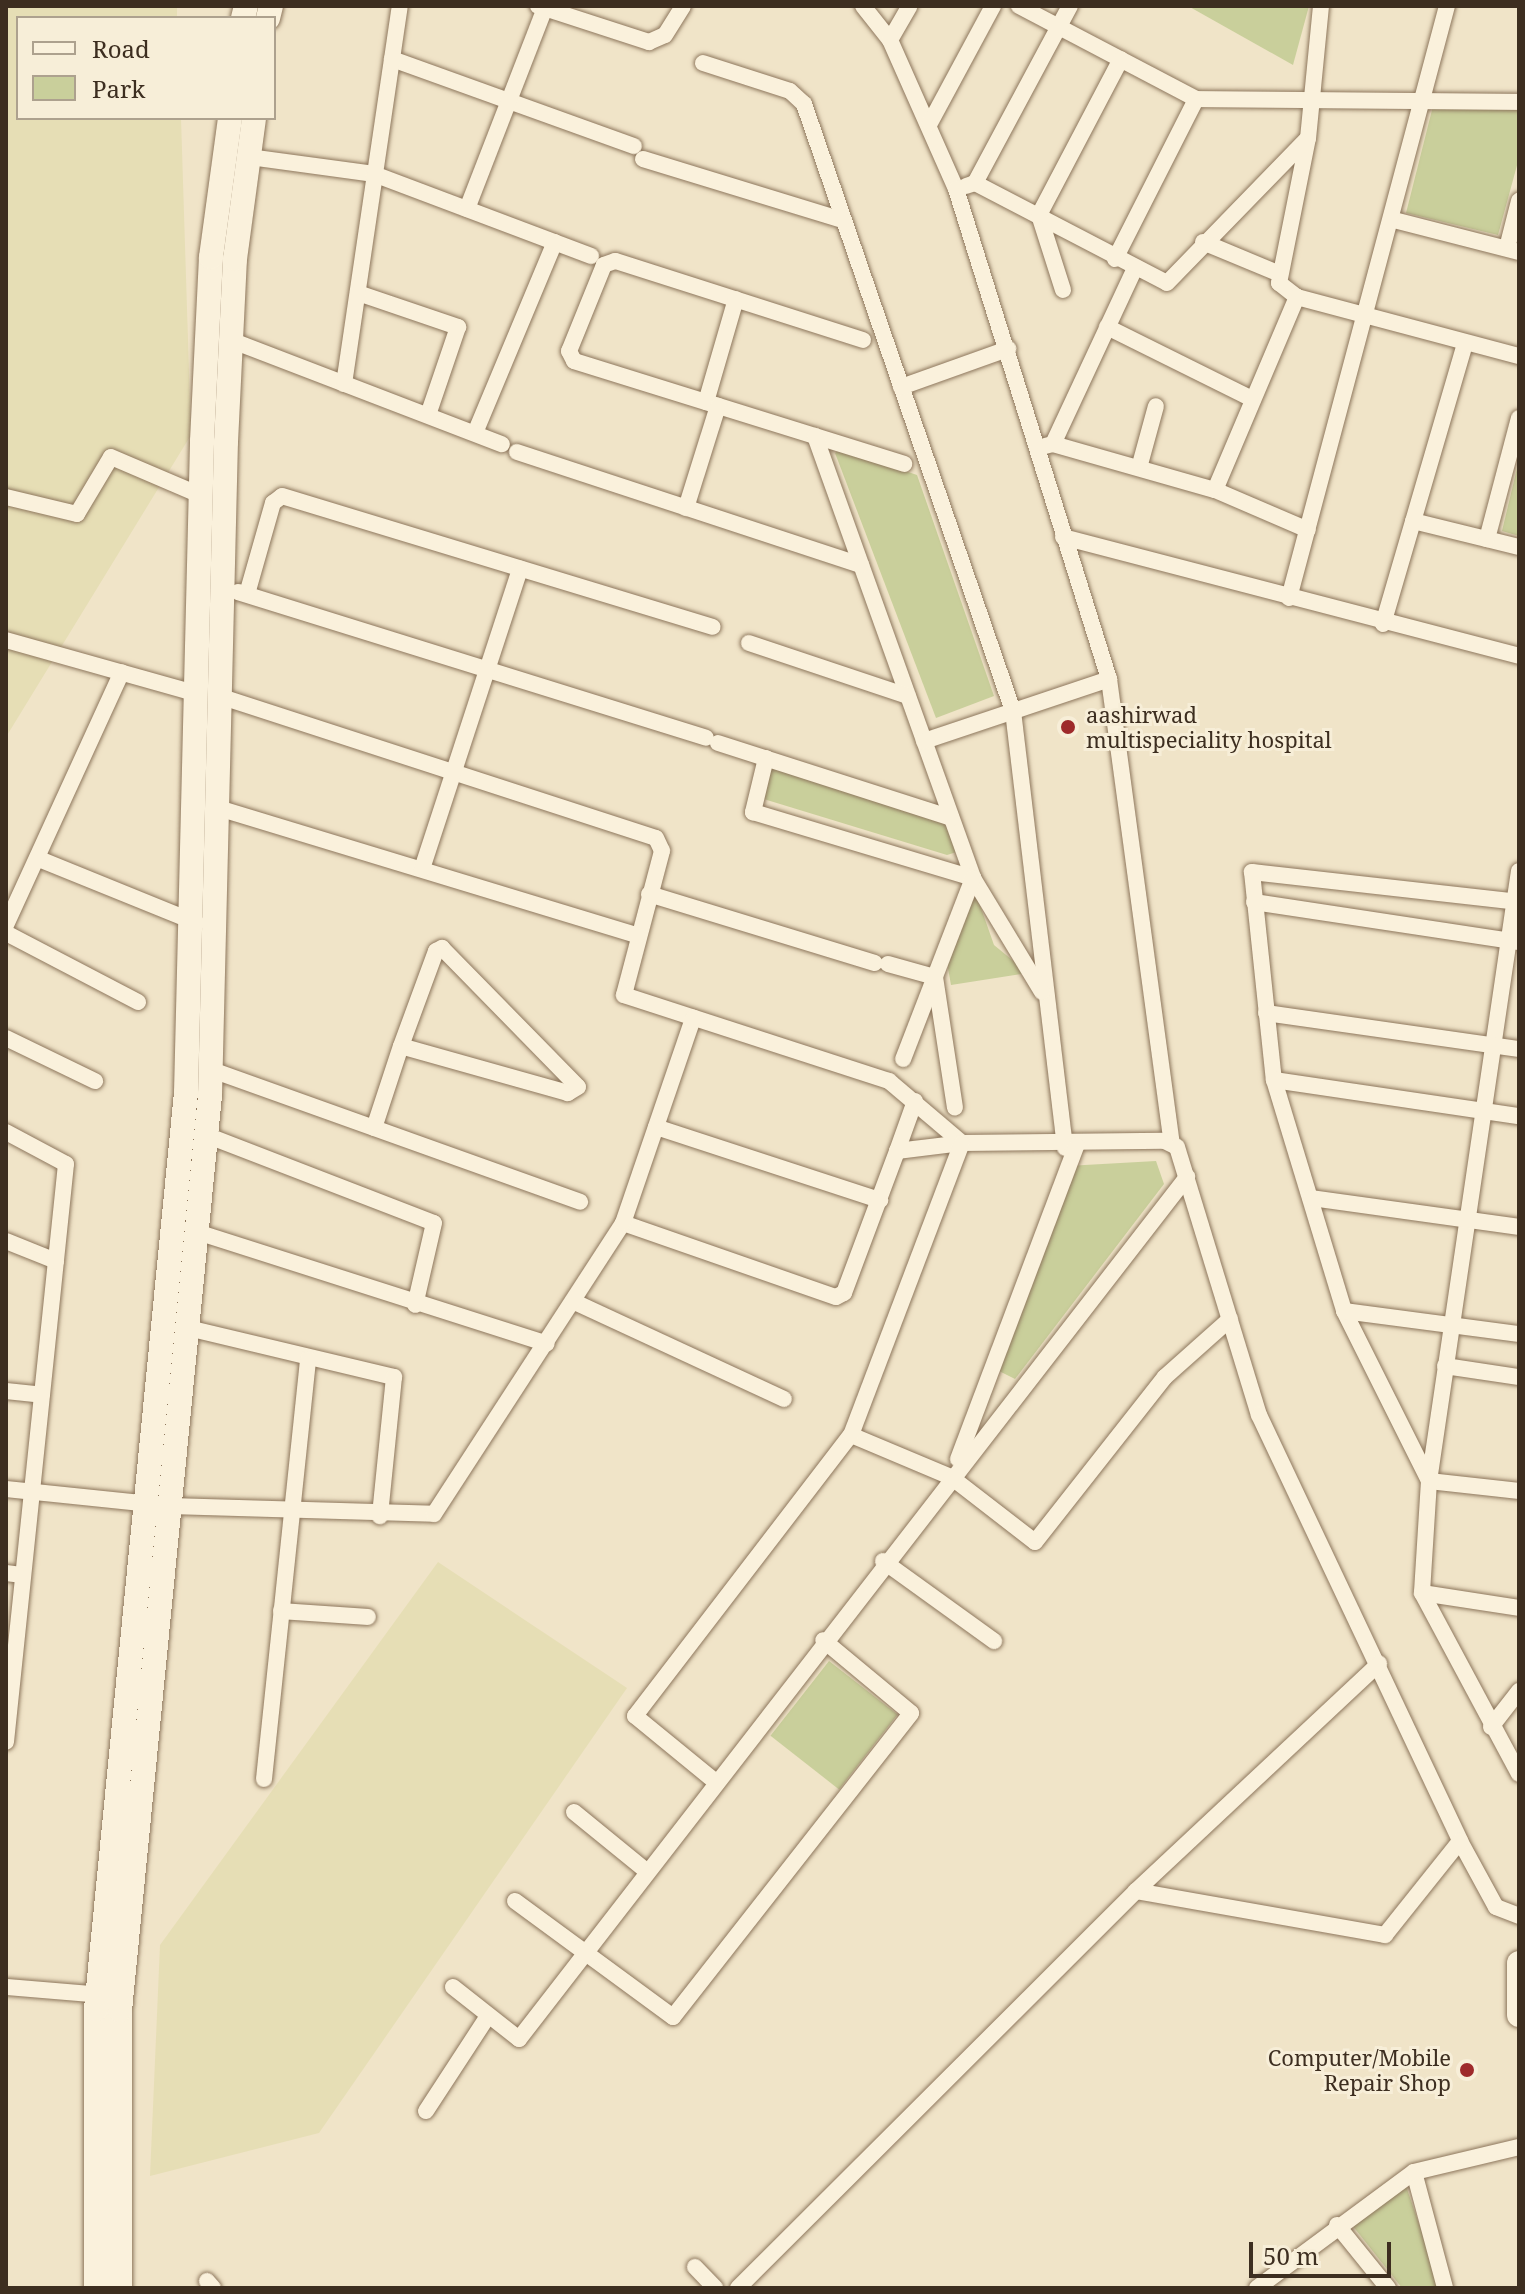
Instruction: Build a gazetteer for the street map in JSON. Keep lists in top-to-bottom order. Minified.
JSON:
{"places":["aashirwad multispeciality hospital","Computer/Mobile Repair Shop"],"legend":["Road","Park"],"scale_bar":"50 m"}
